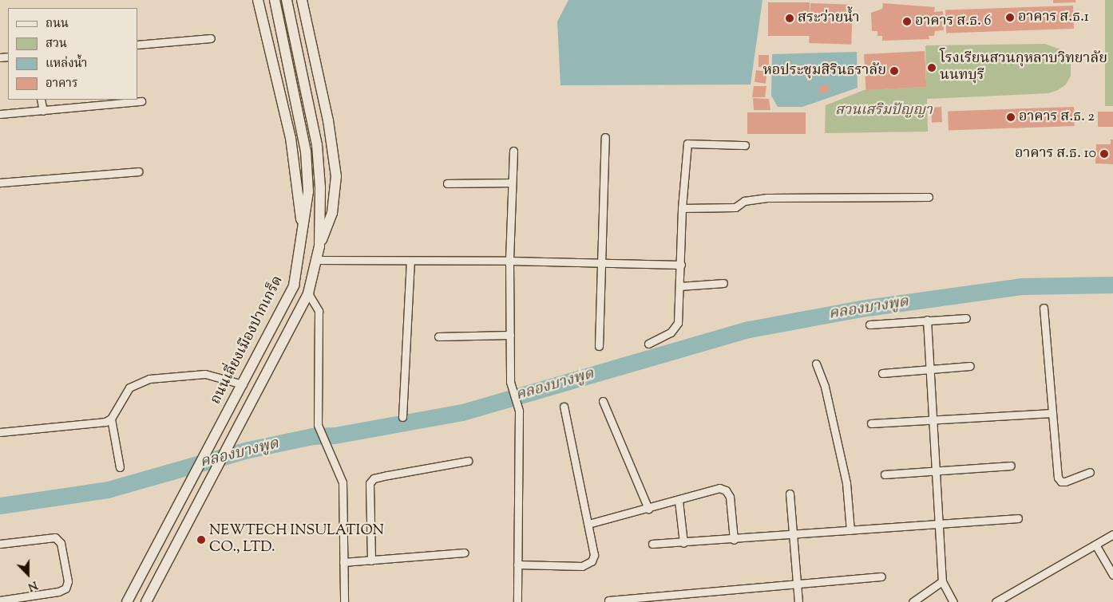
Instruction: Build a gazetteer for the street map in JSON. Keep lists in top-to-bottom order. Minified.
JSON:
{"streets":{"main road":["ถนนเลี่ยงเมืองปากเกร็ด"]},"water":["คลองบางพูด"],"parks":["สวนเสริมปัญญา"],"places":["อาคาร ส.ธ.1","สระว่ายน้ำ","อาคาร ส.ธ. 6","โรงเรียนสวนกุหลาบวิทยาลัย นนทบุรี","หอประชุมสิรินธราลัย","อาคาร ส.ธ. 2","อาคาร ส.ธ. 10","NEWTECH INSULATION CO., LTD."],"legend":["ถนน","สวน","แหล่งน้ำ","อาคาร"],"north":"bottom"}
